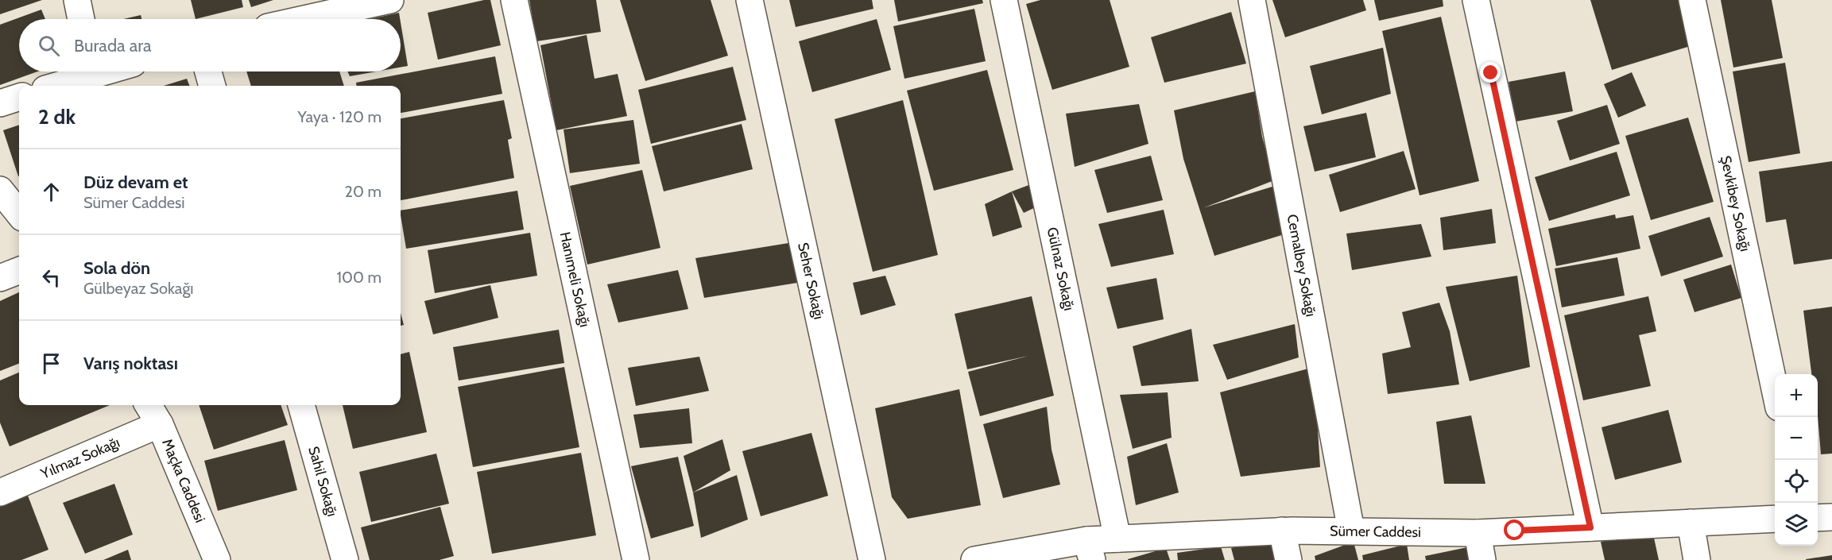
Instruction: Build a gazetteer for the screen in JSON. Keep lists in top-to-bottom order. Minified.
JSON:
{"streets":{"street":["Şevkibey Sokağı","Cemalbey Sokağı","Gülnaz Sokağı","Seher Sokağı","Hanımeli Sokağı","Yılmaz Sokağı","Maçka Caddesi","Sahil Sokağı","Sümer Caddesi"]},"crossings":[["Cemalbey Sokağı","Sümer Caddesi"],["Gülnaz Sokağı","Sümer Caddesi"],["Yılmaz Sokağı","Maçka Caddesi"]],"page":{"search":"Burada ara","heading":["2 dk","Yaya · 120 m"],"list":[["Düz devam et","Sümer Caddesi","20 m"],["Sola dön","Gülbeyaz Sokağı","100 m"],"Varış noktası"],"map_buttons":["+","−"]}}
